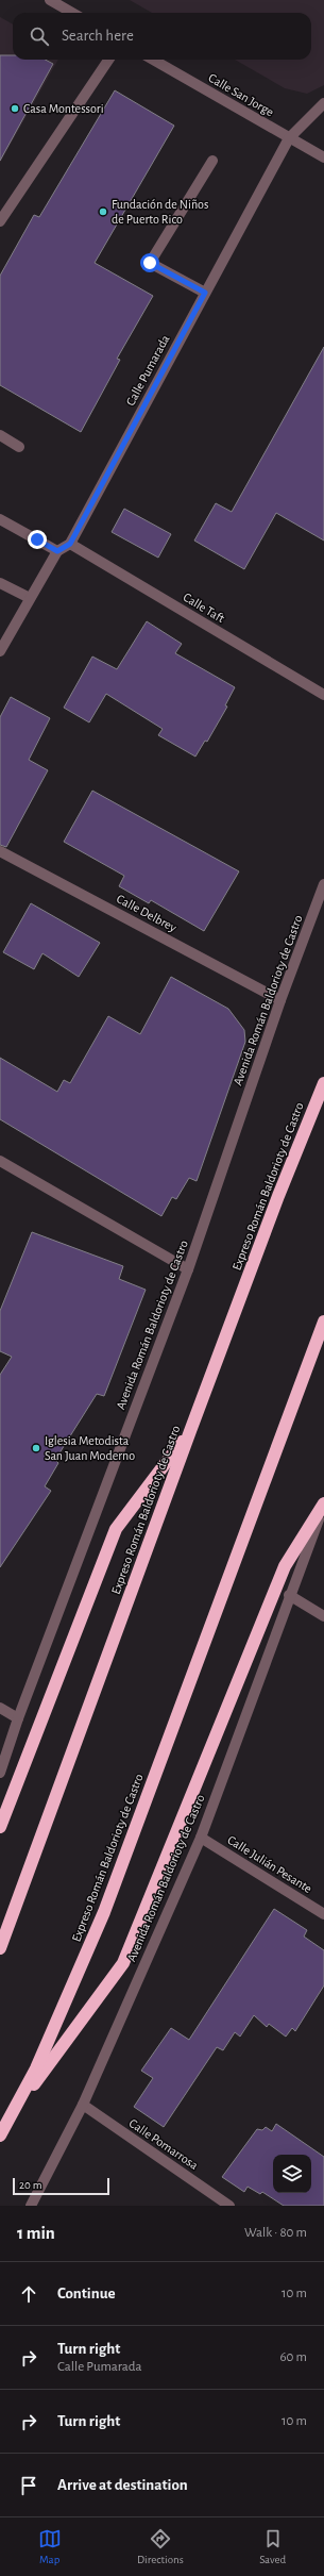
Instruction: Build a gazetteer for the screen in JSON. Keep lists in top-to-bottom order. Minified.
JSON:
{"streets":{"highway":["Expreso Román Baldorioty de Castro"],"street":["Calle San Jorge","Calle Pumarada","Calle Taft","Calle Delbrey","Avenida Román Baldorioty de Castro","Calle Julián Pesante","Calle Pomarrosa"]},"crossings":[["Calle San Jorge","Calle Pumarada"],["Calle Pumarada","Calle Taft"],["Calle Delbrey","Avenida Román Baldorioty de Castro"],["Avenida Román Baldorioty de Castro","Calle Julián Pesante"],["Avenida Román Baldorioty de Castro","Calle Pomarrosa"]],"places":["Casa Montessori","Fundación de Niños de Puerto Rico","Iglesia Metodista San Juan Moderno"],"scale_bar":"20 m","page":{"search":"Search here","scale":"20 m","heading":["1 min","Walk · 80 m"],"list":[["Continue","10 m"],["Turn right","Calle Pumarada","60 m"],["Turn right","10 m"],"Arrive at destination"],"nav":["Map","Directions","Saved"]}}
